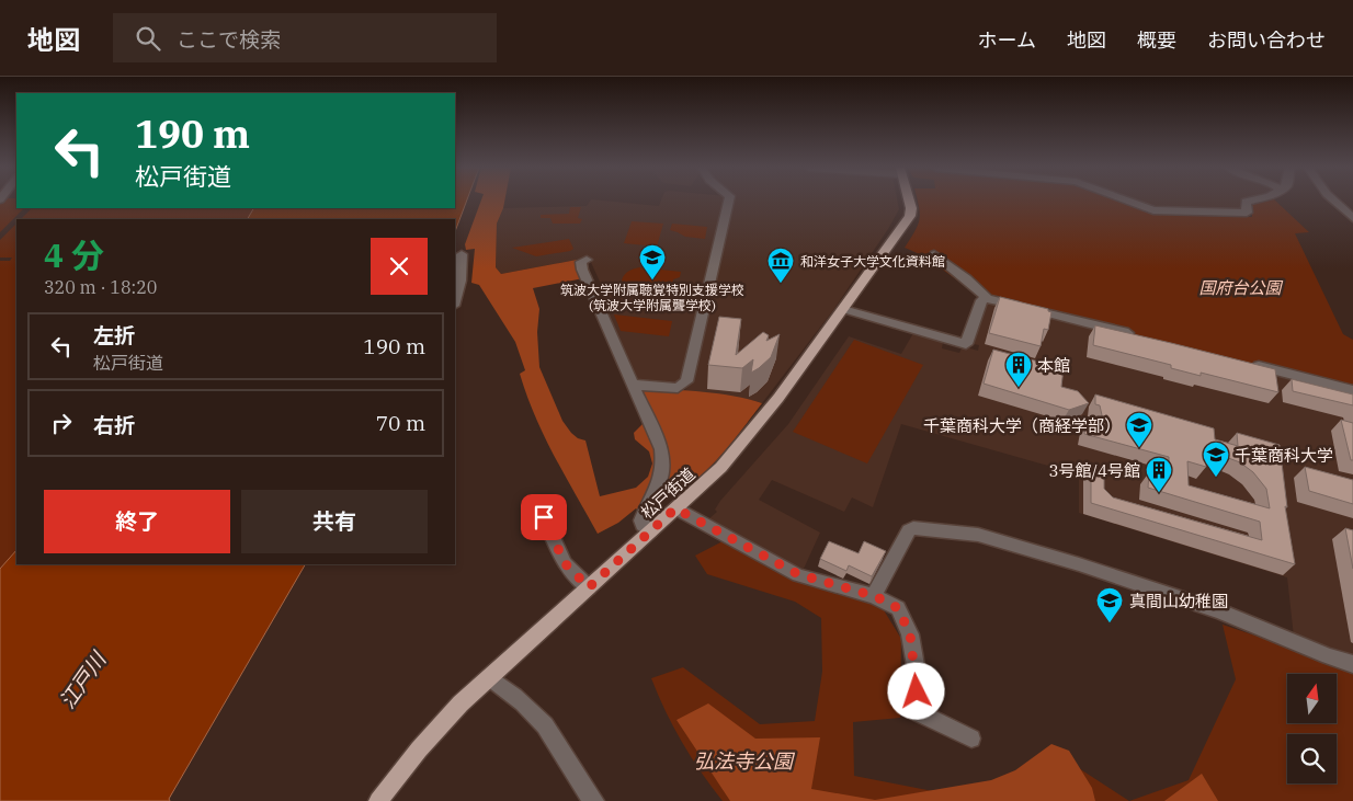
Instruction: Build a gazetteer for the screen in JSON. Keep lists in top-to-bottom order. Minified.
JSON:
{"streets":{"main road":["松戸街道"]},"water":["江戸川"],"parks":["国府台公園","弘法寺公園"],"places":{"school or university":["筑波大学附属聴覚特別支援学校 (筑波大学附属聾学校)","千葉商科大学（商経学部）","千葉商科大学","真間山幼稚園"],"museum":["和洋女子大学文化資料館"],"building":["本館","3号館/4号館"]},"north":"top","page":{"header":"地図","search":"ここで検索","nav":["ホーム","地図","概要","お問い合わせ"],"turn":["190 m","松戸街道"],"heading":["4 分","320 m · 18:20"],"list":[{"name":"左折","note":"松戸街道","value":"190 m"},{"name":"右折","value":"70 m"}],"buttons":["終了","共有"]}}
